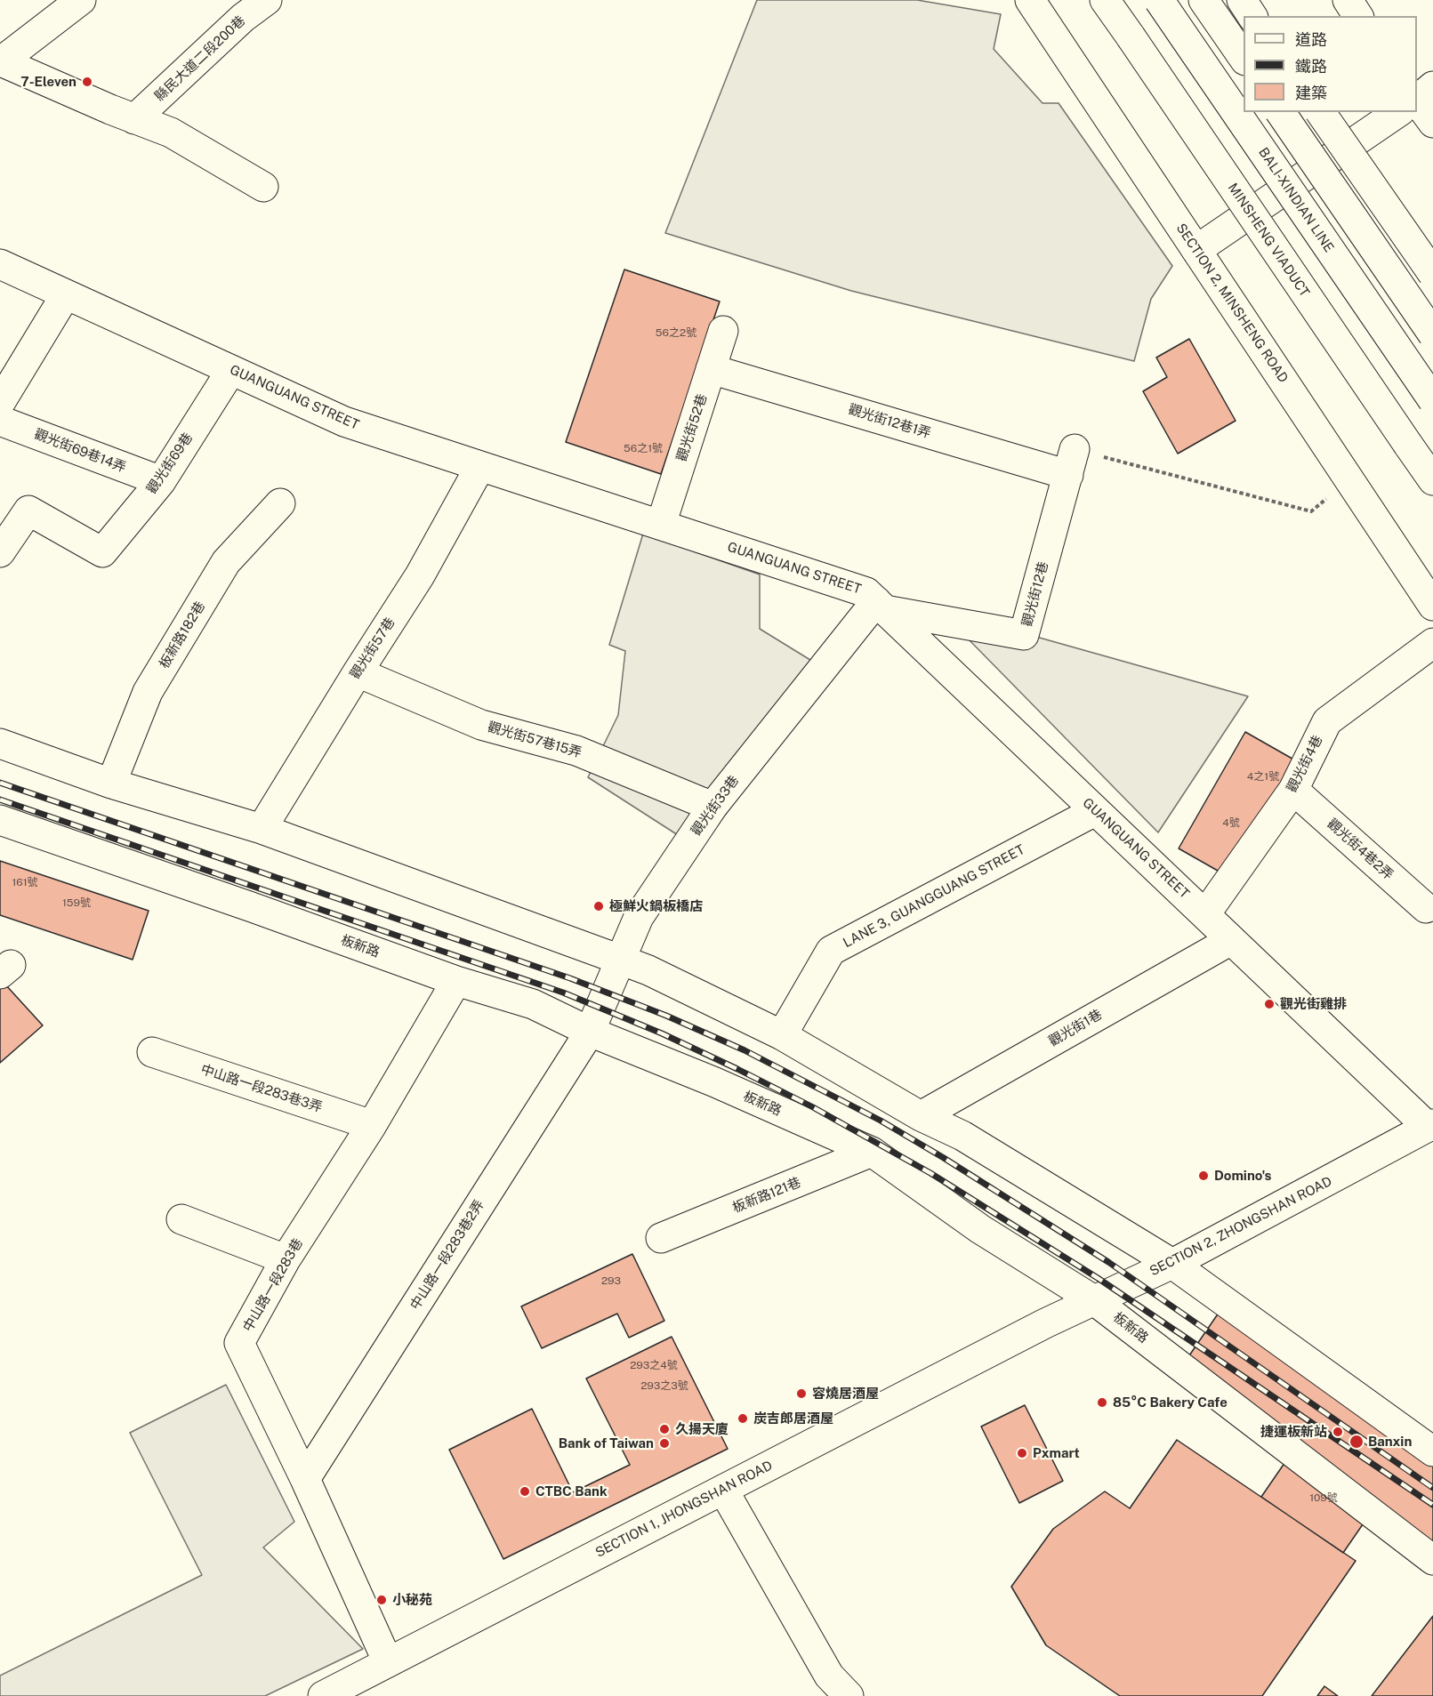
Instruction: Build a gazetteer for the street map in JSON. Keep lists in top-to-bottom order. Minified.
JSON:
{"streets":{"main road":["縣民大道二段200巷","BALI-XINDIAN LINE","MINSHENG VIADUCT","SECTION 2, MINSHENG ROAD","GUANGUANG STREET","觀光街12巷1弄","觀光街52巷","觀光街69巷14弄","觀光街69巷","觀光街12巷","板新路182巷","觀光街57巷","觀光街57巷15弄","觀光街4巷","觀光街33巷","觀光街4巷2弄","LANE 3, GUANGGUANG STREET","板新路","觀光街1巷","中山路一段283巷3弄","板新路121巷","SECTION 2, ZHONGSHAN ROAD","中山路一段283巷2弄","中山路一段283巷","SECTION 1, JHONGSHAN ROAD"]},"crossings":[["GUANGUANG STREET","觀光街52巷"],["GUANGUANG STREET","觀光街69巷"],["GUANGUANG STREET","觀光街12巷"],["GUANGUANG STREET","觀光街57巷"],["GUANGUANG STREET","觀光街4巷"],["GUANGUANG STREET","觀光街33巷"],["GUANGUANG STREET","LANE 3, GUANGGUANG STREET"],["GUANGUANG STREET","觀光街1巷"],["GUANGUANG STREET","SECTION 2, ZHONGSHAN ROAD"],["觀光街12巷1弄","觀光街52巷"],["觀光街12巷1弄","觀光街12巷"],["觀光街69巷14弄","觀光街69巷"],["觀光街12巷","觀光街33巷"],["觀光街57巷","觀光街57巷15弄"],["觀光街57巷15弄","觀光街33巷"],["觀光街4巷","觀光街4巷2弄"],["觀光街33巷","板新路"],["觀光街33巷","中山路一段283巷2弄"],["板新路","板新路121巷"],["板新路","SECTION 2, ZHONGSHAN ROAD"],["板新路","中山路一段283巷2弄"],["板新路","中山路一段283巷"],["中山路一段283巷3弄","中山路一段283巷"],["SECTION 2, ZHONGSHAN ROAD","SECTION 1, JHONGSHAN ROAD"],["中山路一段283巷2弄","中山路一段283巷"],["中山路一段283巷","SECTION 1, JHONGSHAN ROAD"]],"places":["7-Eleven","極鮮火鍋板橋店","觀光街雞排","Domino's","容燒居酒屋","85°C Bakery Cafe","炭吉郎居酒屋","久揚天廈","捷運板新站","Banxin","Bank of Taiwan","Pxmart","CTBC Bank","小秘苑"],"house_numbers":["56之2號","56之1號","4之1號","4號","161號","159號","293","293之4號","293之3號","109號"],"legend":["道路","鐵路","建築"]}
